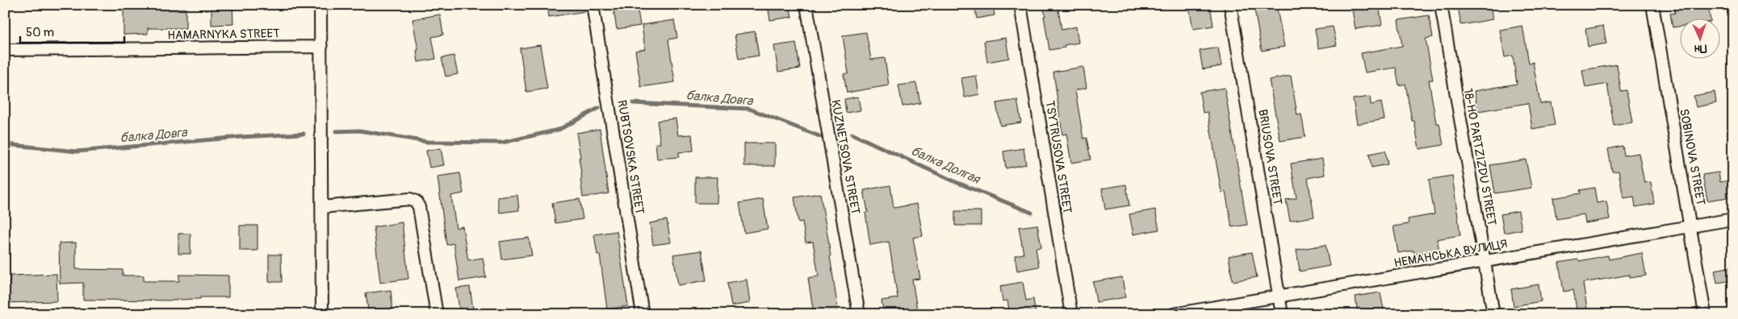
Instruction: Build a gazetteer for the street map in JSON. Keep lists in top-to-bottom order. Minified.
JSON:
{"streets":{"street":["HAMARNYKA STREET","RUBTSOVSKA STREET","KUZNETSOVA STREET","TSYTRUSOVA STREET","BRIUSOVA STREET","18-HO PARTZIZDU STREET","SOBINOVA STREET","НЕМАНСЬКА ВУЛИЦЯ"]},"crossings":[["BRIUSOVA STREET","НЕМАНСЬКА ВУЛИЦЯ"],["18-HO PARTZIZDU STREET","НЕМАНСЬКА ВУЛИЦЯ"],["SOBINOVA STREET","НЕМАНСЬКА ВУЛИЦЯ"]],"water":["балка Довга","балка Долгая"],"scale_bar":"50 m","north":"bottom"}
